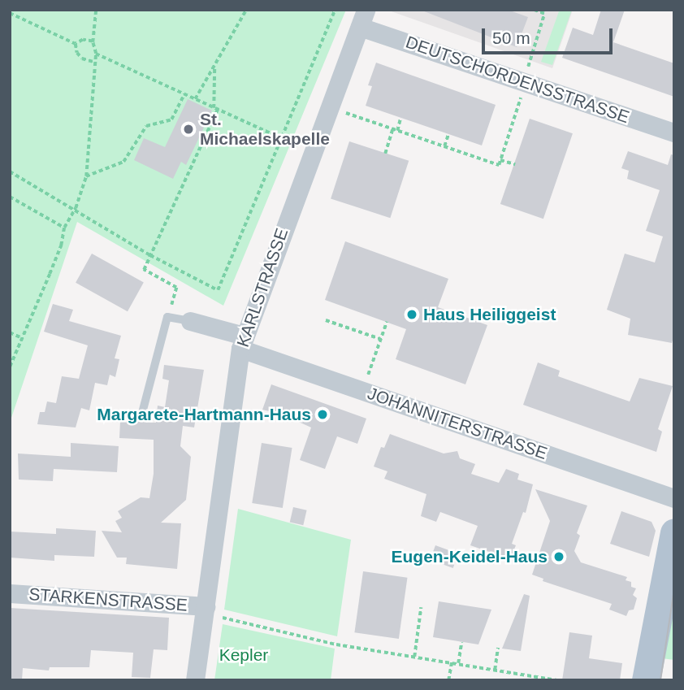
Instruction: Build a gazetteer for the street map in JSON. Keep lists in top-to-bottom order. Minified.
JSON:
{"streets":{"street":["DEUTSCHORDENSSTRASSE","KARLSTRASSE","JOHANNITERSTRASSE","STARKENSTRASSE"]},"crossings":[["DEUTSCHORDENSSTRASSE","KARLSTRASSE"],["KARLSTRASSE","JOHANNITERSTRASSE"],["KARLSTRASSE","STARKENSTRASSE"]],"parks":["Kepler"],"places":["St. Michaelskapelle","Haus Heiliggeist","Margarete-Hartmann-Haus","Eugen-Keidel-Haus"],"scale_bar":"50 m"}
